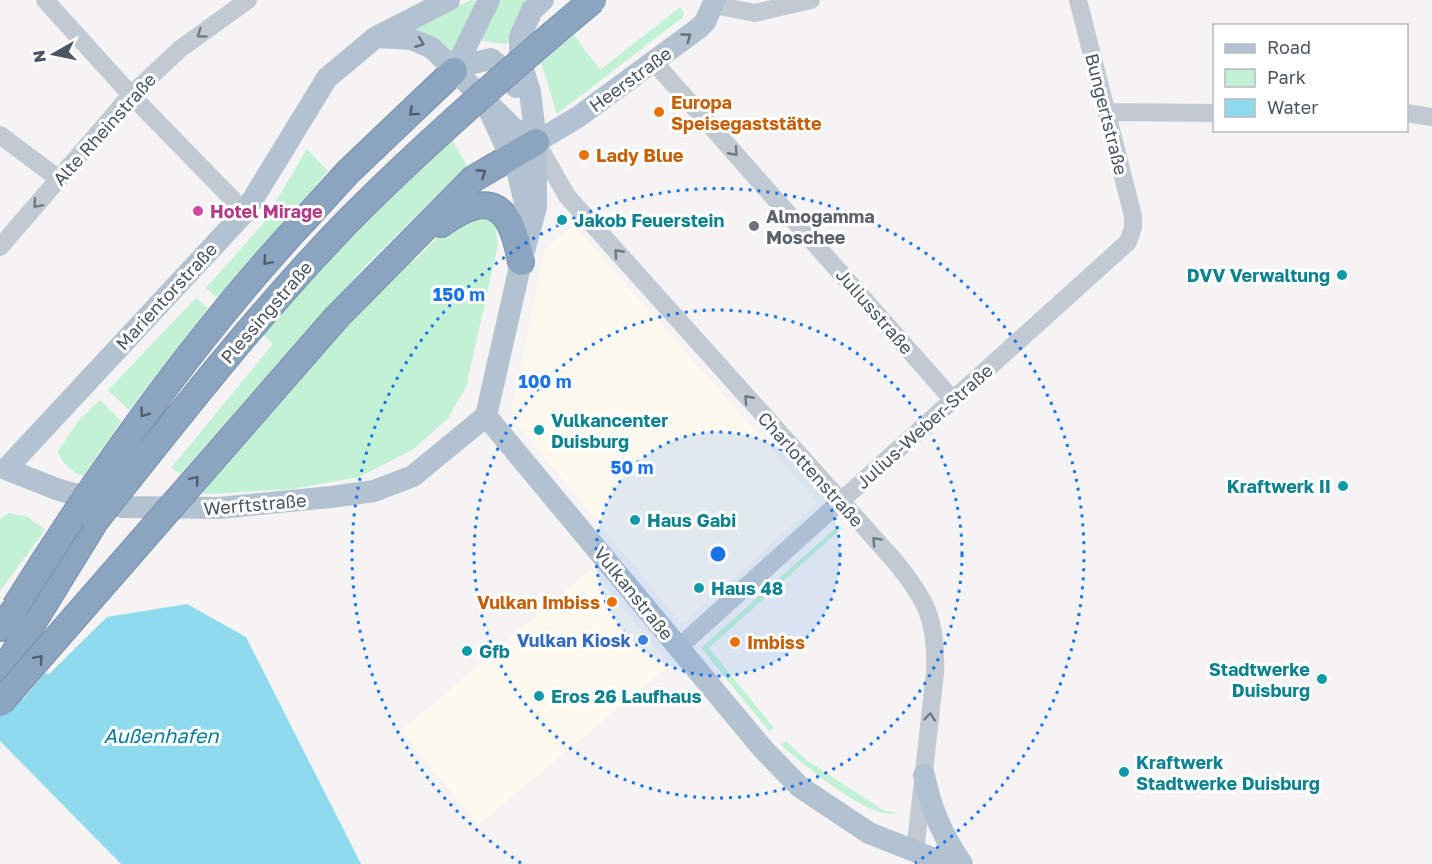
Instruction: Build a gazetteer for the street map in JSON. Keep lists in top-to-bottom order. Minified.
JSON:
{"streets":{"highway":["Plessingstraße"],"main road":["Heerstraße","Marientorstraße","Werftstraße","Vulkanstraße"],"street":["Bungertstraße","Alte Rheinstraße","Juliusstraße","Julius-Weber-Straße","Charlottenstraße"]},"crossings":[["Heerstraße","Juliusstraße"],["Heerstraße","Charlottenstraße"],["Bungertstraße","Julius-Weber-Straße"],["Marientorstraße","Werftstraße"],["Juliusstraße","Julius-Weber-Straße"],["Julius-Weber-Straße","Charlottenstraße"],["Charlottenstraße","Vulkanstraße"],["Werftstraße","Vulkanstraße"]],"one_way":["Alte Rheinstraße","Juliusstraße","Charlottenstraße"],"water":["Außenhafen"],"places":["Europa Speisegaststätte","Lady Blue","Hotel Mirage","Jakob Feuerstein","Almogamma Moschee","DVV Verwaltung","Vulkancenter Duisburg","Kraftwerk II","Haus Gabi","Haus 48","Vulkan Imbiss","Vulkan Kiosk","Imbiss","Gfb","Stadtwerke Duisburg","Eros 26 Laufhaus","Kraftwerk Stadtwerke Duisburg"],"legend":["Road","Park","Water"],"north":"left","rings":["150 m","100 m","50 m"]}
